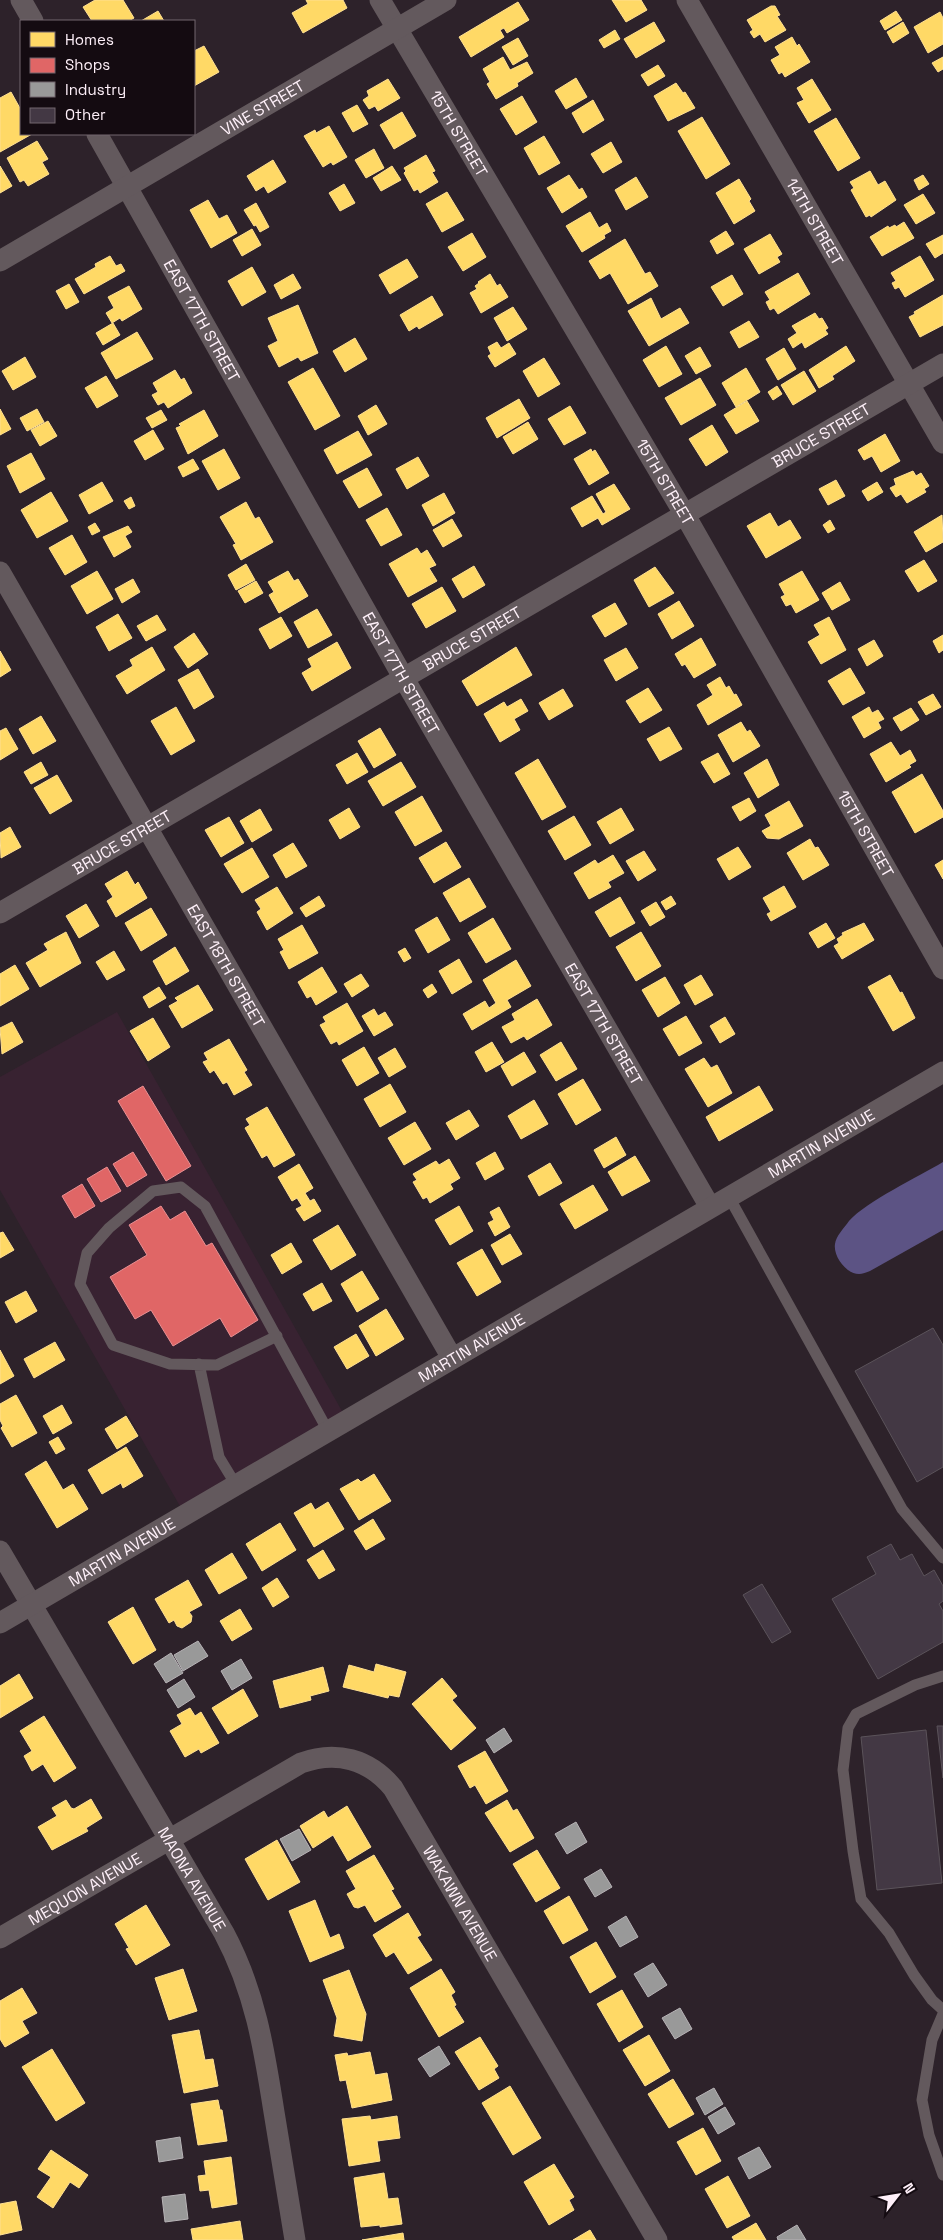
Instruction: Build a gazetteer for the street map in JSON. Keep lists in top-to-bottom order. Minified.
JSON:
{"streets":{"street":["VINE STREET","15TH STREET","14TH STREET","EAST 17TH STREET","BRUCE STREET","EAST 18TH STREET","MARTIN AVENUE","MAONA AVENUE","MEQUON AVENUE","WAKAWN AVENUE"]},"crossings":[["VINE STREET","15TH STREET"],["VINE STREET","EAST 17TH STREET"],["15TH STREET","BRUCE STREET"],["14TH STREET","BRUCE STREET"],["EAST 17TH STREET","BRUCE STREET"],["EAST 17TH STREET","MARTIN AVENUE"],["BRUCE STREET","EAST 18TH STREET"],["EAST 18TH STREET","MARTIN AVENUE"],["MARTIN AVENUE","MAONA AVENUE"],["MAONA AVENUE","MEQUON AVENUE"],["MAONA AVENUE","WAKAWN AVENUE"],["MEQUON AVENUE","WAKAWN AVENUE"]],"legend":["Homes","Shops","Industry","Other"],"north":"top right"}
